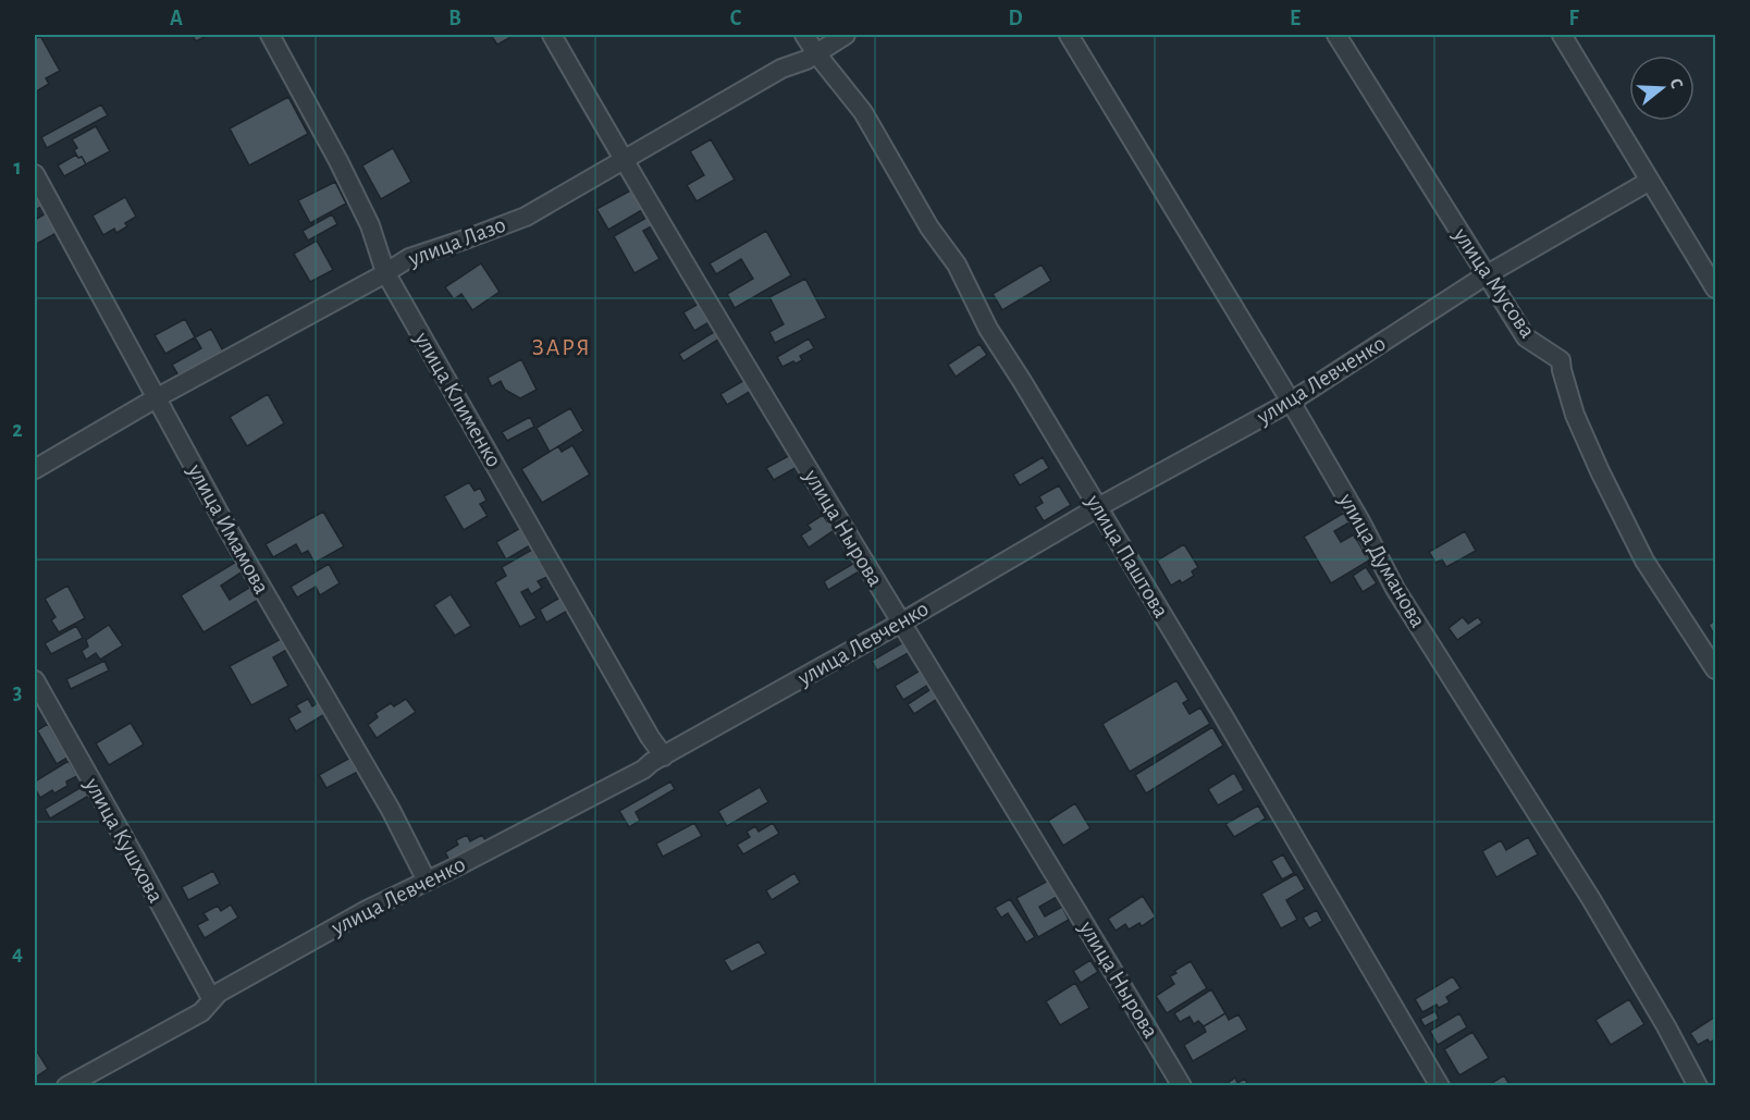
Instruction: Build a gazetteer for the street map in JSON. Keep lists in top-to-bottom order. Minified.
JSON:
{"streets":{"street":["улица Лазо","улица Мусова","улица Левченко","улица Клименко","улица Нырова","улица Имамова","улица Паштова","улица Думанова","улица Кушхова"]},"crossings":[["улица Лазо","улица Клименко"],["улица Лазо","улица Нырова"],["улица Лазо","улица Имамова"],["улица Лазо","улица Паштова"],["улица Мусова","улица Левченко"],["улица Левченко","улица Клименко"],["улица Левченко","улица Нырова"],["улица Левченко","улица Имамова"],["улица Левченко","улица Паштова"],["улица Левченко","улица Думанова"],["улица Левченко","улица Кушхова"]],"districts":["ЗАРЯ"],"north":"right","grid":{"columns":["A","B","C","D","E","F"],"rows":["1","2","3","4"]}}
